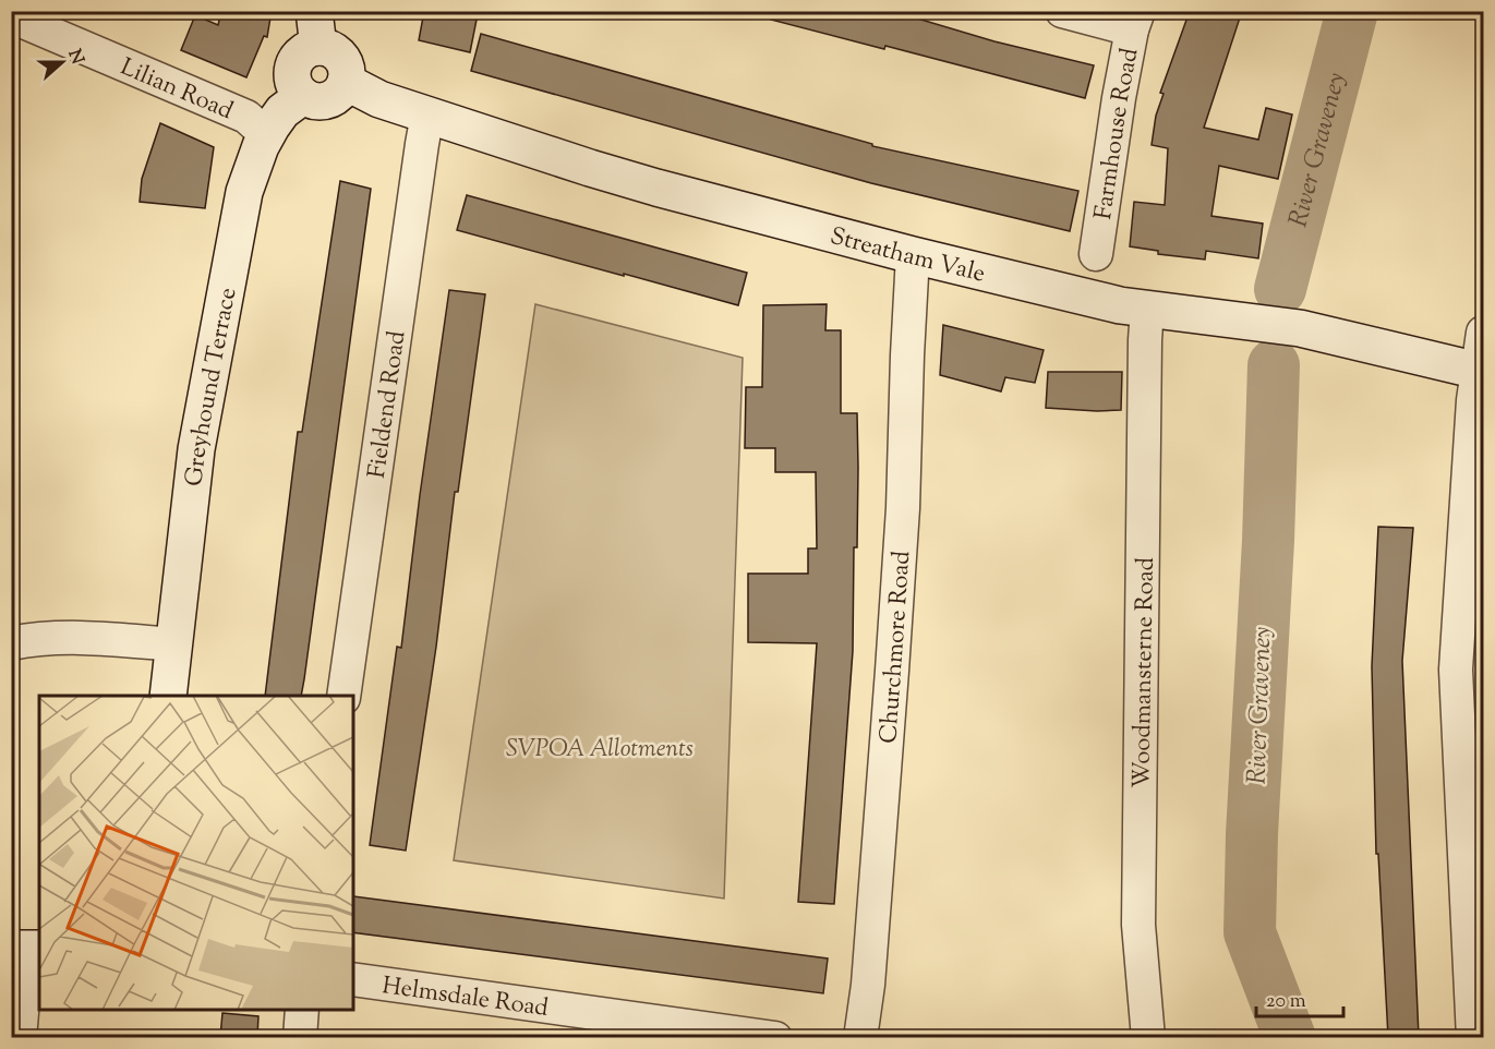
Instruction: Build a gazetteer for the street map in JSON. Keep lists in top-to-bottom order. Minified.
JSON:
{"streets":{"main road":["Streatham Vale","Greyhound Terrace"],"street":["Lilian Road","Farmhouse Road","Fieldend Road","Churchmore Road","Woodmansterne Road","Helmsdale Road"]},"crossings":[["Lilian Road","Greyhound Terrace"],["Streatham Vale","Greyhound Terrace"],["Streatham Vale","Fieldend Road"],["Streatham Vale","Churchmore Road"],["Streatham Vale","Woodmansterne Road"]],"water":["River Graveney"],"parks":["SVPOA Allotments"],"scale_bar":"20 m","north":"right"}
